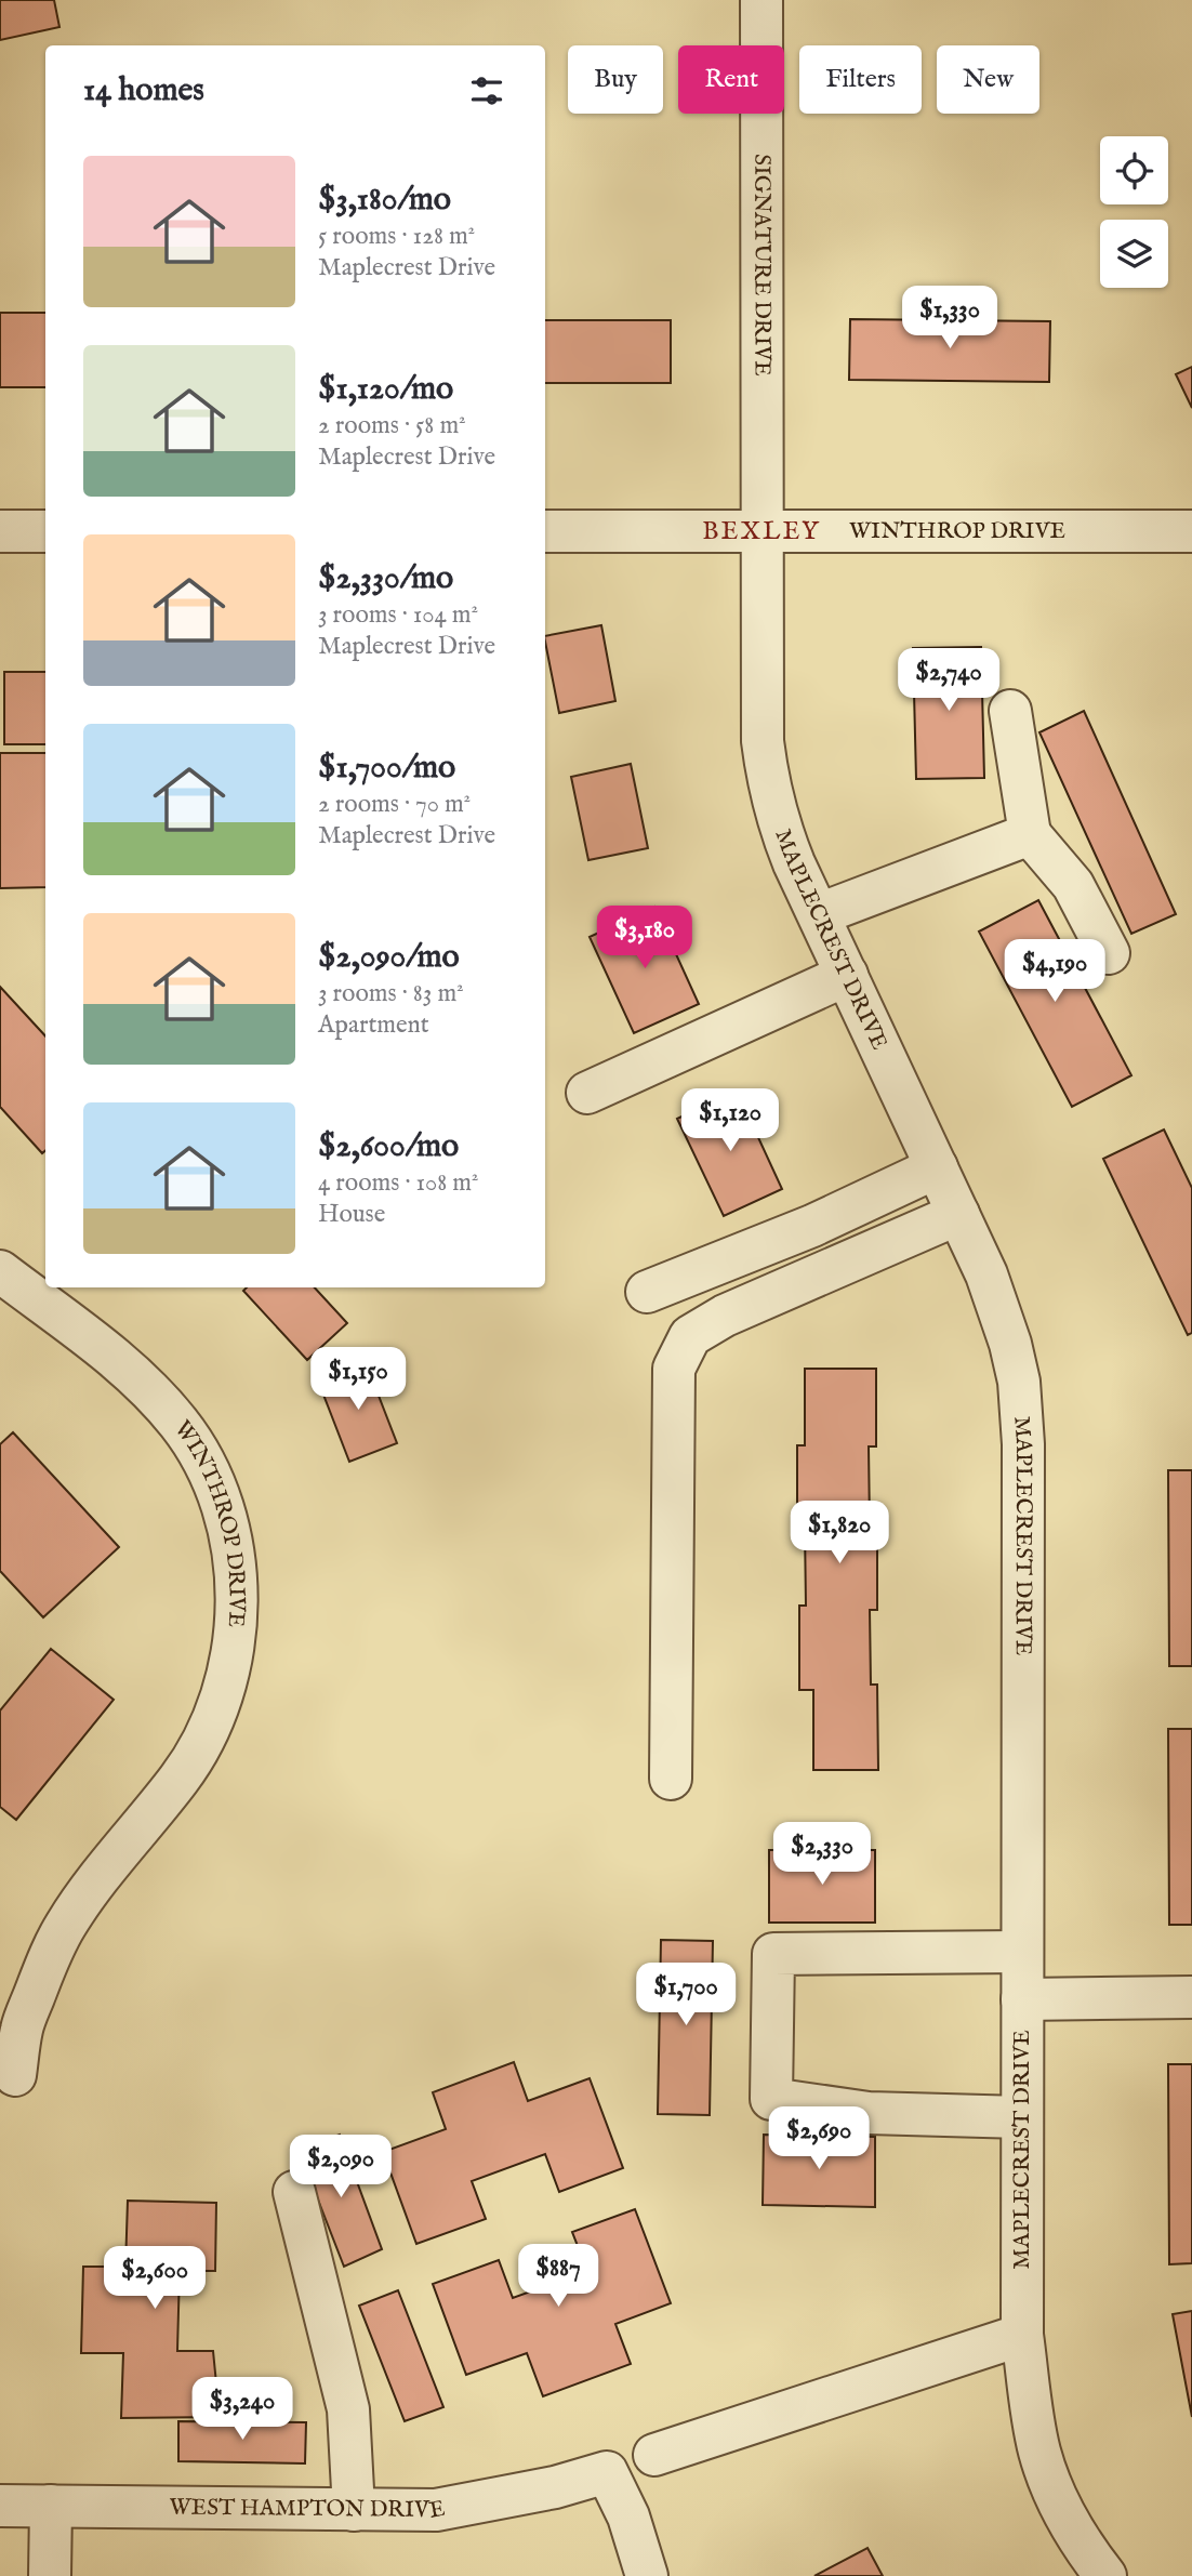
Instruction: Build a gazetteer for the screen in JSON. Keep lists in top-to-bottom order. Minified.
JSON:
{"streets":{"street":["SIGNATURE DRIVE","WINTHROP DRIVE","MAPLECREST DRIVE","WEST HAMPTON DRIVE"]},"crossings":[["SIGNATURE DRIVE","WINTHROP DRIVE"],["SIGNATURE DRIVE","MAPLECREST DRIVE"],["WINTHROP DRIVE","MAPLECREST DRIVE"]],"districts":["BEXLEY"],"page":{"chip":["Buy","Rent","Filters","New"],"heading":"14 homes","list":[{"name":"$3,180/mo","note":"5 rooms · 128 m² · Maplecrest Drive"},{"name":"$1,120/mo","note":"2 rooms · 58 m² · Maplecrest Drive"},{"name":"$2,330/mo","note":"3 rooms · 104 m² · Maplecrest Drive"},{"name":"$1,700/mo","note":"2 rooms · 70 m² · Maplecrest Drive"},{"name":"$2,090/mo","note":"3 rooms · 83 m² · Apartment"},{"name":"$2,600/mo","note":"4 rooms · 108 m² · House"}],"price":["$1,330","$2,740","$3,180","$4,190","$1,120","$1,150","$1,820","$2,330","$1,700","$2,690","$2,090","$887","$2,600","$3,240"]}}
